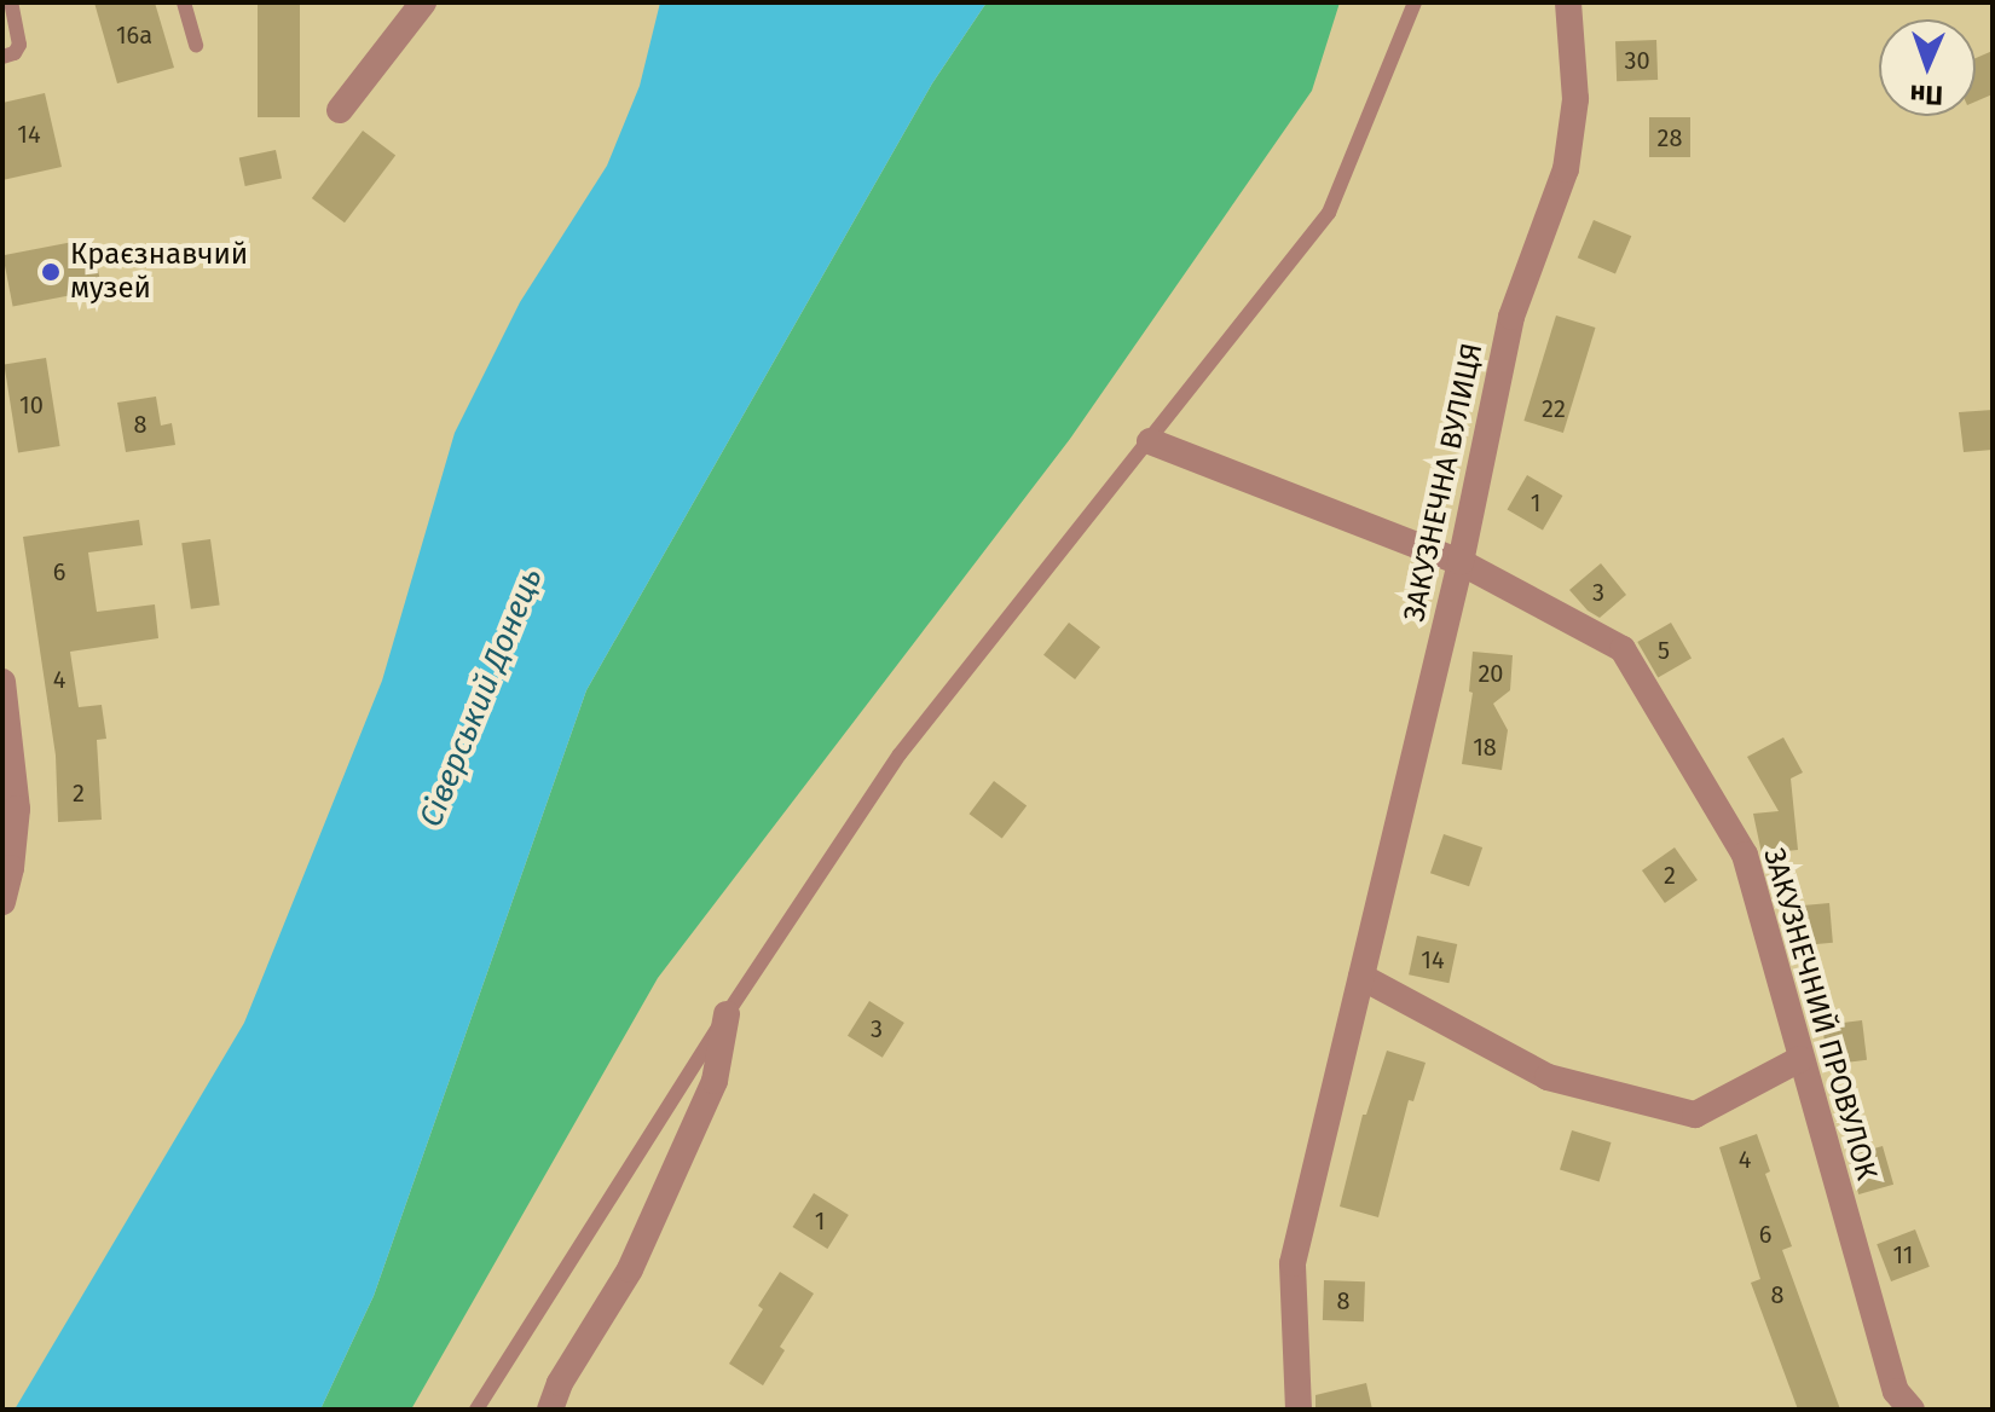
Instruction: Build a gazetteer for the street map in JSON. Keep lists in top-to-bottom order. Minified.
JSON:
{"streets":{"street":["ЗАКУЗНЕЧНА ВУЛИЦЯ","ЗАКУЗНЕЧНИЙ ПРОВУЛОК"]},"crossings":[["ЗАКУЗНЕЧНА ВУЛИЦЯ","ЗАКУЗНЕЧНИЙ ПРОВУЛОК"]],"water":["Сіверський Донець"],"places":["Краєзнавчий музей"],"house_numbers":["16а","30","14","28","10","22","8","1","6","3","5","20","4","18","2","2","14","3","4","1","6","11","8","8"],"north":"bottom"}
